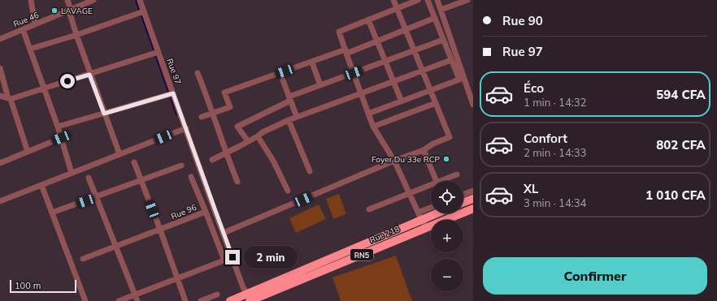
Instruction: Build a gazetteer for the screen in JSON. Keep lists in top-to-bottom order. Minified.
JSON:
{"streets":{"highway":["Rue 218","RN5"],"street":["Rue 46","Rue 97","Rue 96"]},"crossings":[["Rue 97","Rue 218"]],"places":["LAVAGE","Foyer Du 33e RCP"],"scale_bar":"100 m","page":{"banner":["Rue 90","Rue 97"],"list":[{"name":"Éco","note":"1 min · 14:32","value":"594 CFA"},{"name":"Confort","note":"2 min · 14:33","value":"802 CFA"},{"name":"XL","note":"3 min · 14:34","value":"1 010 CFA"}],"map_buttons":["+","−"],"bubble":"2 min","buttons":"Confirmer","scale":"100 m"}}
